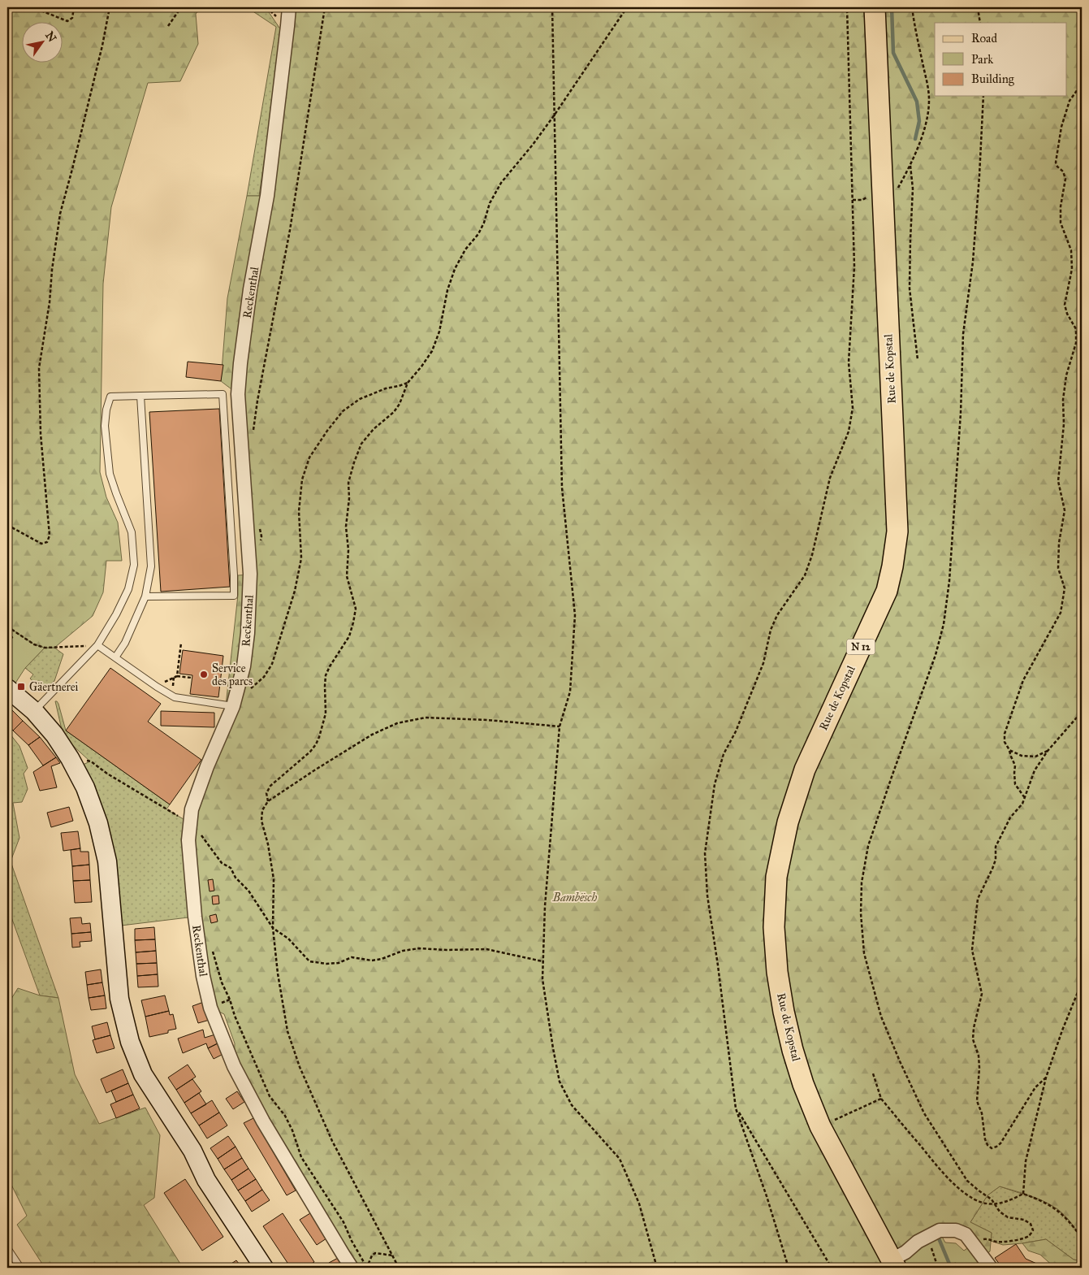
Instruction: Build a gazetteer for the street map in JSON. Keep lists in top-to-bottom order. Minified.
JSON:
{"streets":{"main road":["Rue de Kopstal","N 12"],"street":["Reckenthal"]},"parks":["Bambësch"],"places":{"other":["Service des parcs"],"transit":["Gäertnerei"]},"legend":["Road","Park","Building"],"north":"top right"}
